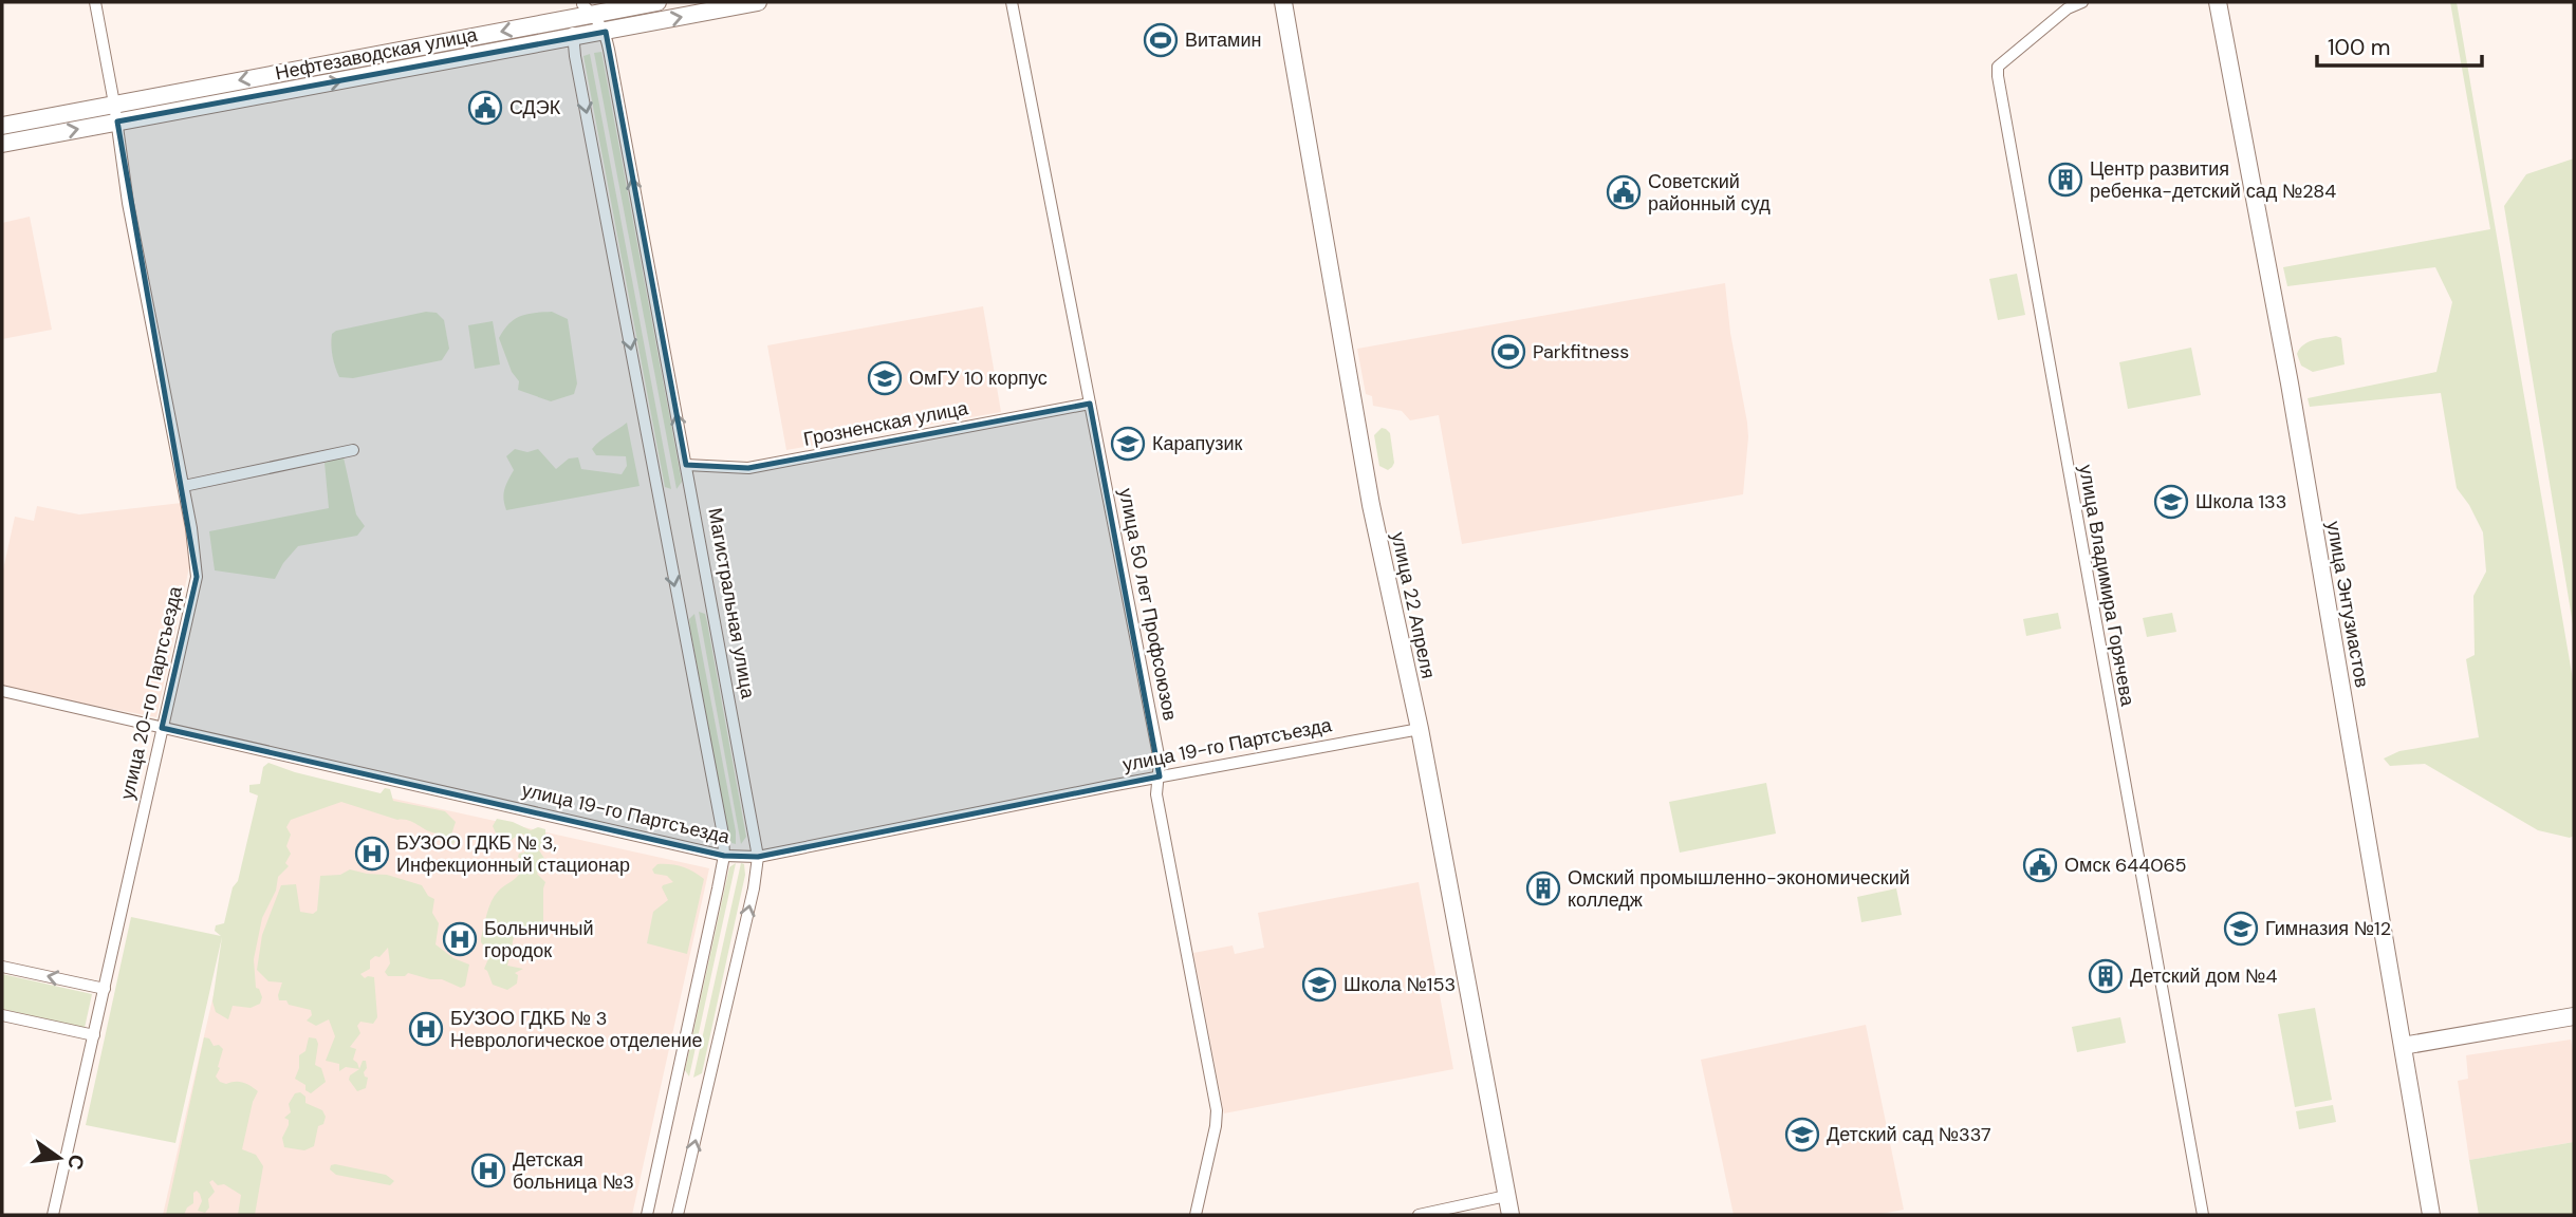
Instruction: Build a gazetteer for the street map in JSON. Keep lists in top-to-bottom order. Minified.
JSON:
{"streets":{"main road":["Нефтезаводская улица","улица Энтузиастов","улица 22 Апреля"],"street":["Грозненская улица","улица Владимира Горячева","Магистральная улица","улица 50 лет Профсоюзов","улица 20-го Партсъезда","улица 19-го Партсъезда"]},"crossings":[["Нефтезаводская улица","Магистральная улица"],["Нефтезаводская улица","улица 20-го Партсъезда"],["Грозненская улица","Магистральная улица"],["Грозненская улица","улица 50 лет Профсоюзов"],["Магистральная улица","улица 19-го Партсъезда"],["улица 50 лет Профсоюзов","улица 19-го Партсъезда"],["улица 22 Апреля","улица 19-го Партсъезда"],["улица 20-го Партсъезда","улица 19-го Партсъезда"]],"places":{"sports":["Витамин","Parkfitness"],"public building":["СДЭК","Советский районный суд","Омск 644065"],"building":["Центр развития ребенка-детский сад №284","Омский промышленно-экономический колледж","Детский дом №4"],"school or university":["ОмГУ 10 корпус","Карапузик","Школа 133","Гимназия №12","Школа №153","Детский сад №337"],"hospital":["БУЗОО ГДКБ № 3, Инфекционный стационар","Больничный городок","БУЗОО ГДКБ № 3 Неврологическое отделение","Детская больница №3"]},"scale_bar":"100 m","north":"right"}
